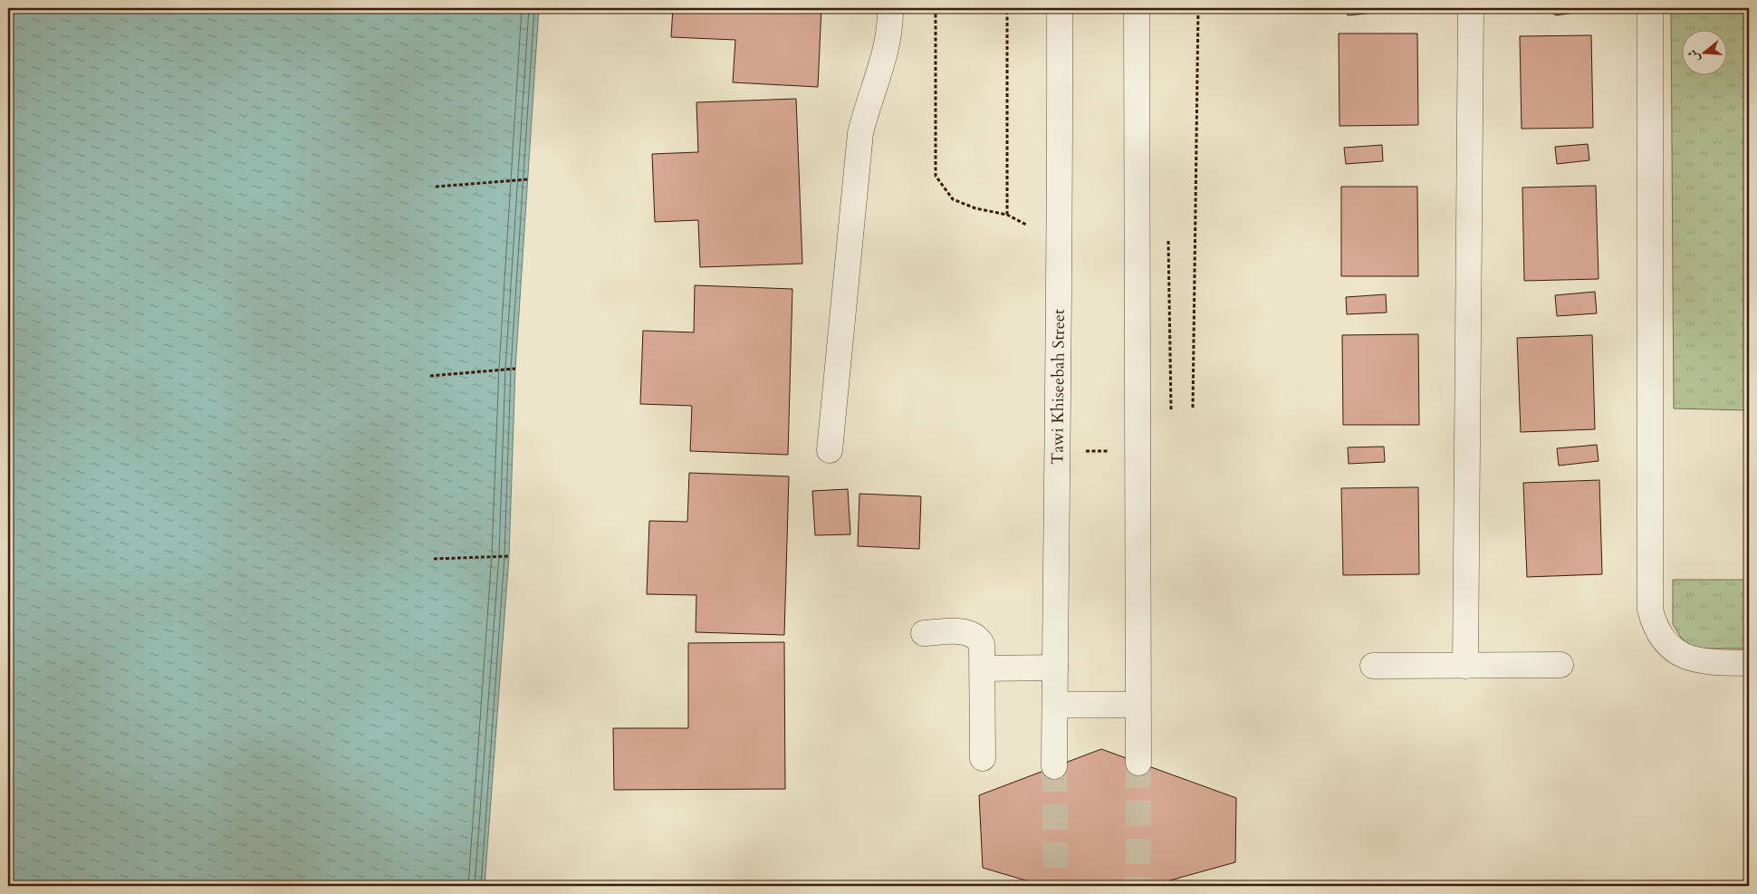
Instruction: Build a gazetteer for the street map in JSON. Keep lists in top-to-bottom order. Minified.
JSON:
{"streets":{"street":["Tawi Khiseebah Street"]},"north":"left"}
